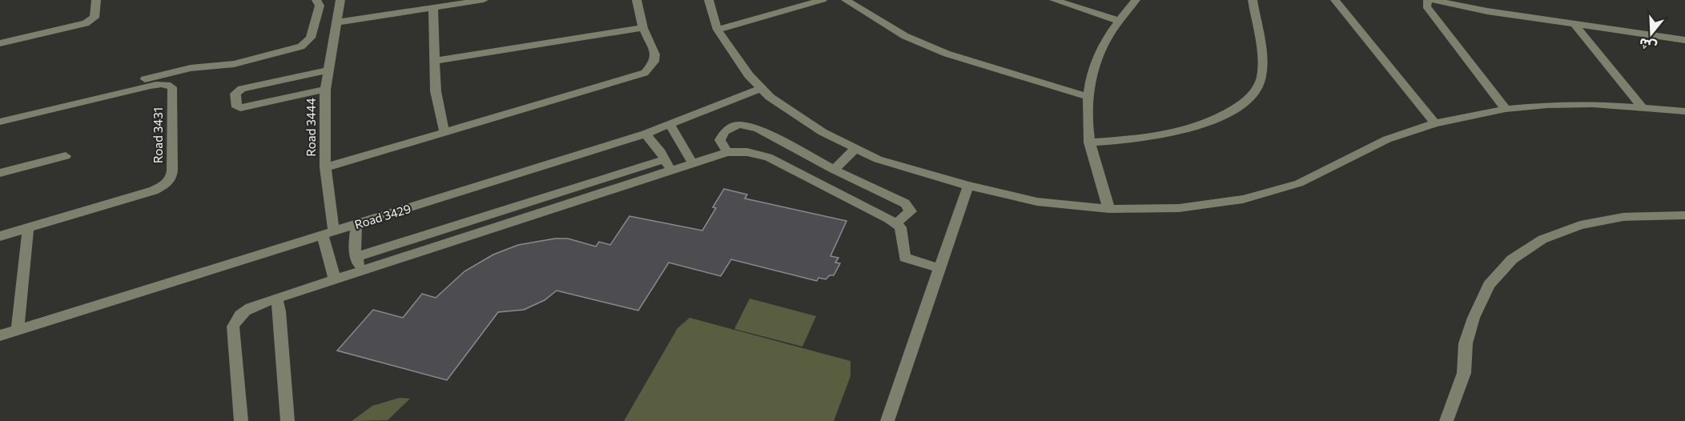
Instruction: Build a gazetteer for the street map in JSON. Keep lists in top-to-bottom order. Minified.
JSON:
{"streets":{"street":["Road 3444","Road 3431","Road 3429"]},"crossings":[["Road 3444","Road 3429"]],"north":"bottom"}
